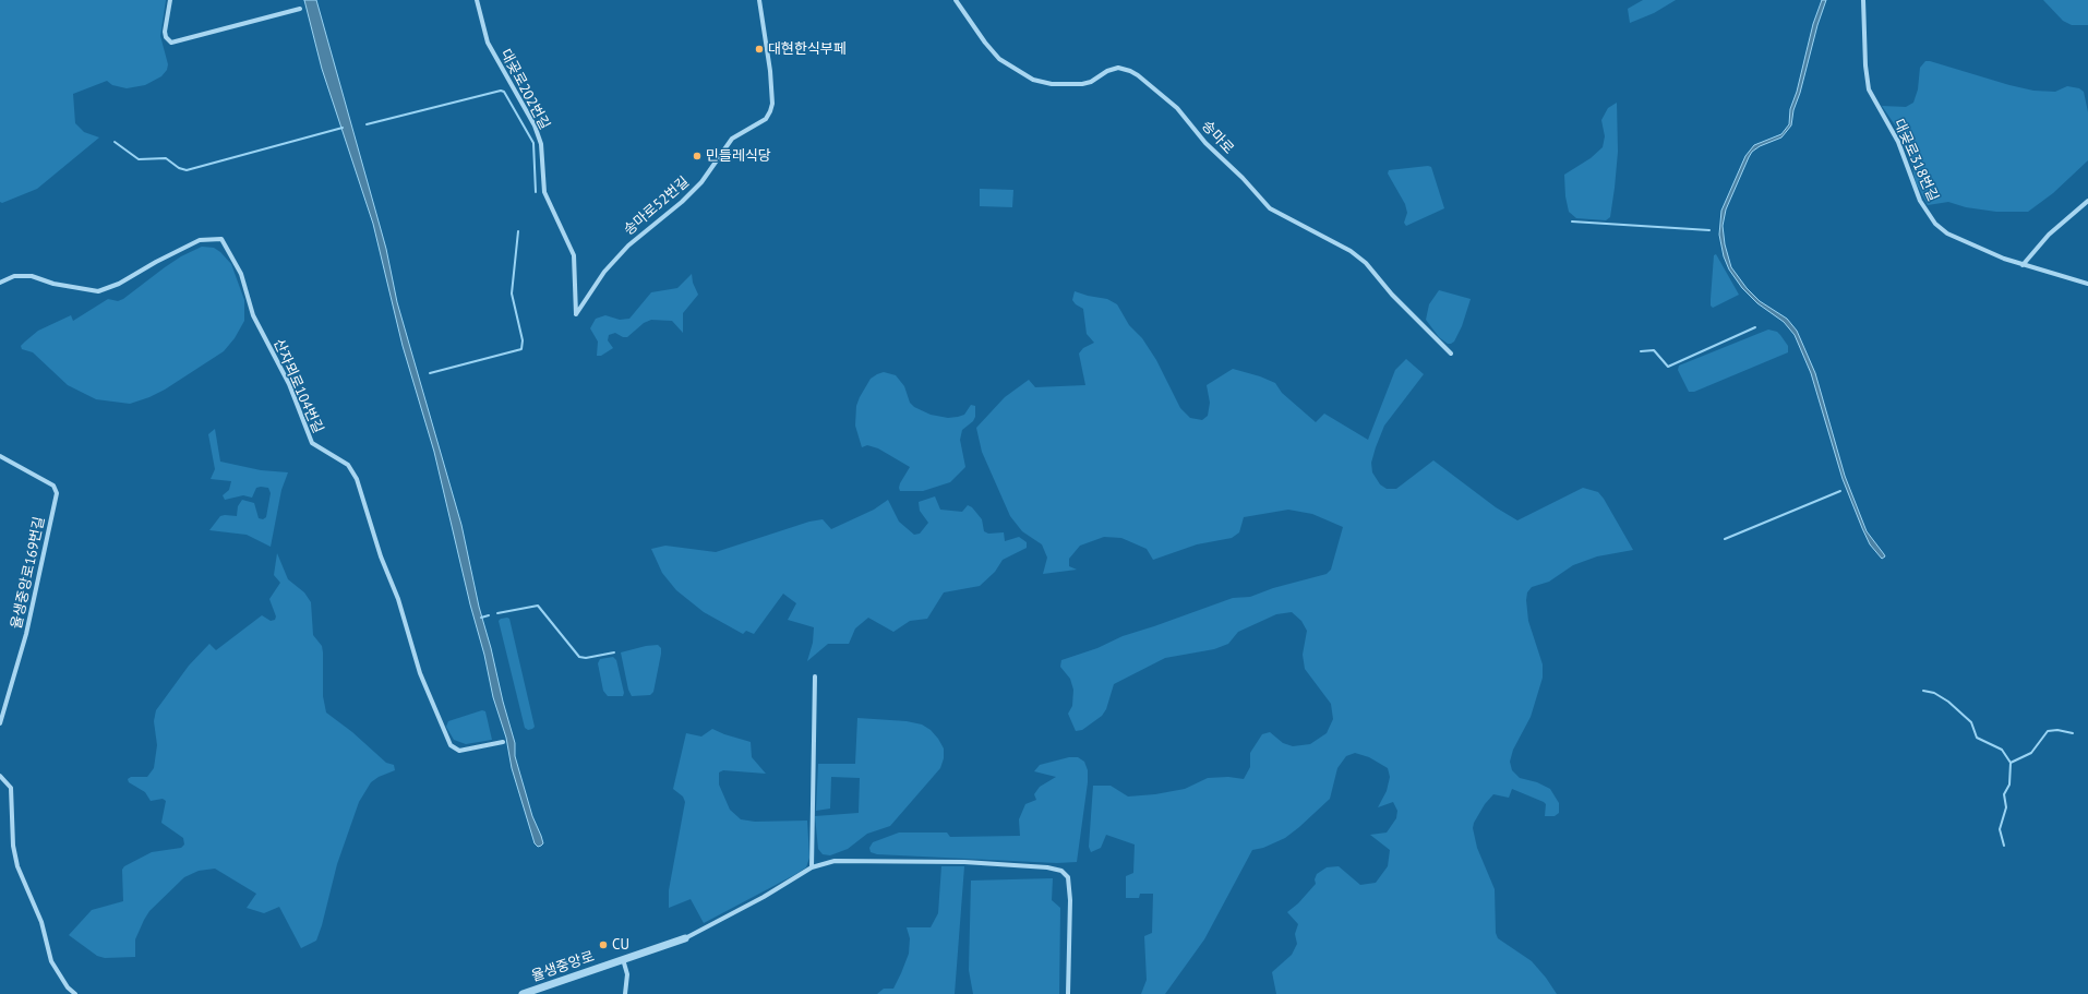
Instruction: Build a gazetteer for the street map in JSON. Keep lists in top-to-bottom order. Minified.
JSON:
{"streets":{"street":["대곶로202번길","송마로","대곶로318번길","송마로52번길","산자뫼로104번길","율생중앙로169번길","율생중앙로"]},"crossings":[["대곶로202번길","송마로52번길"]],"places":["대현한식부페","민들레식당","CU"]}
